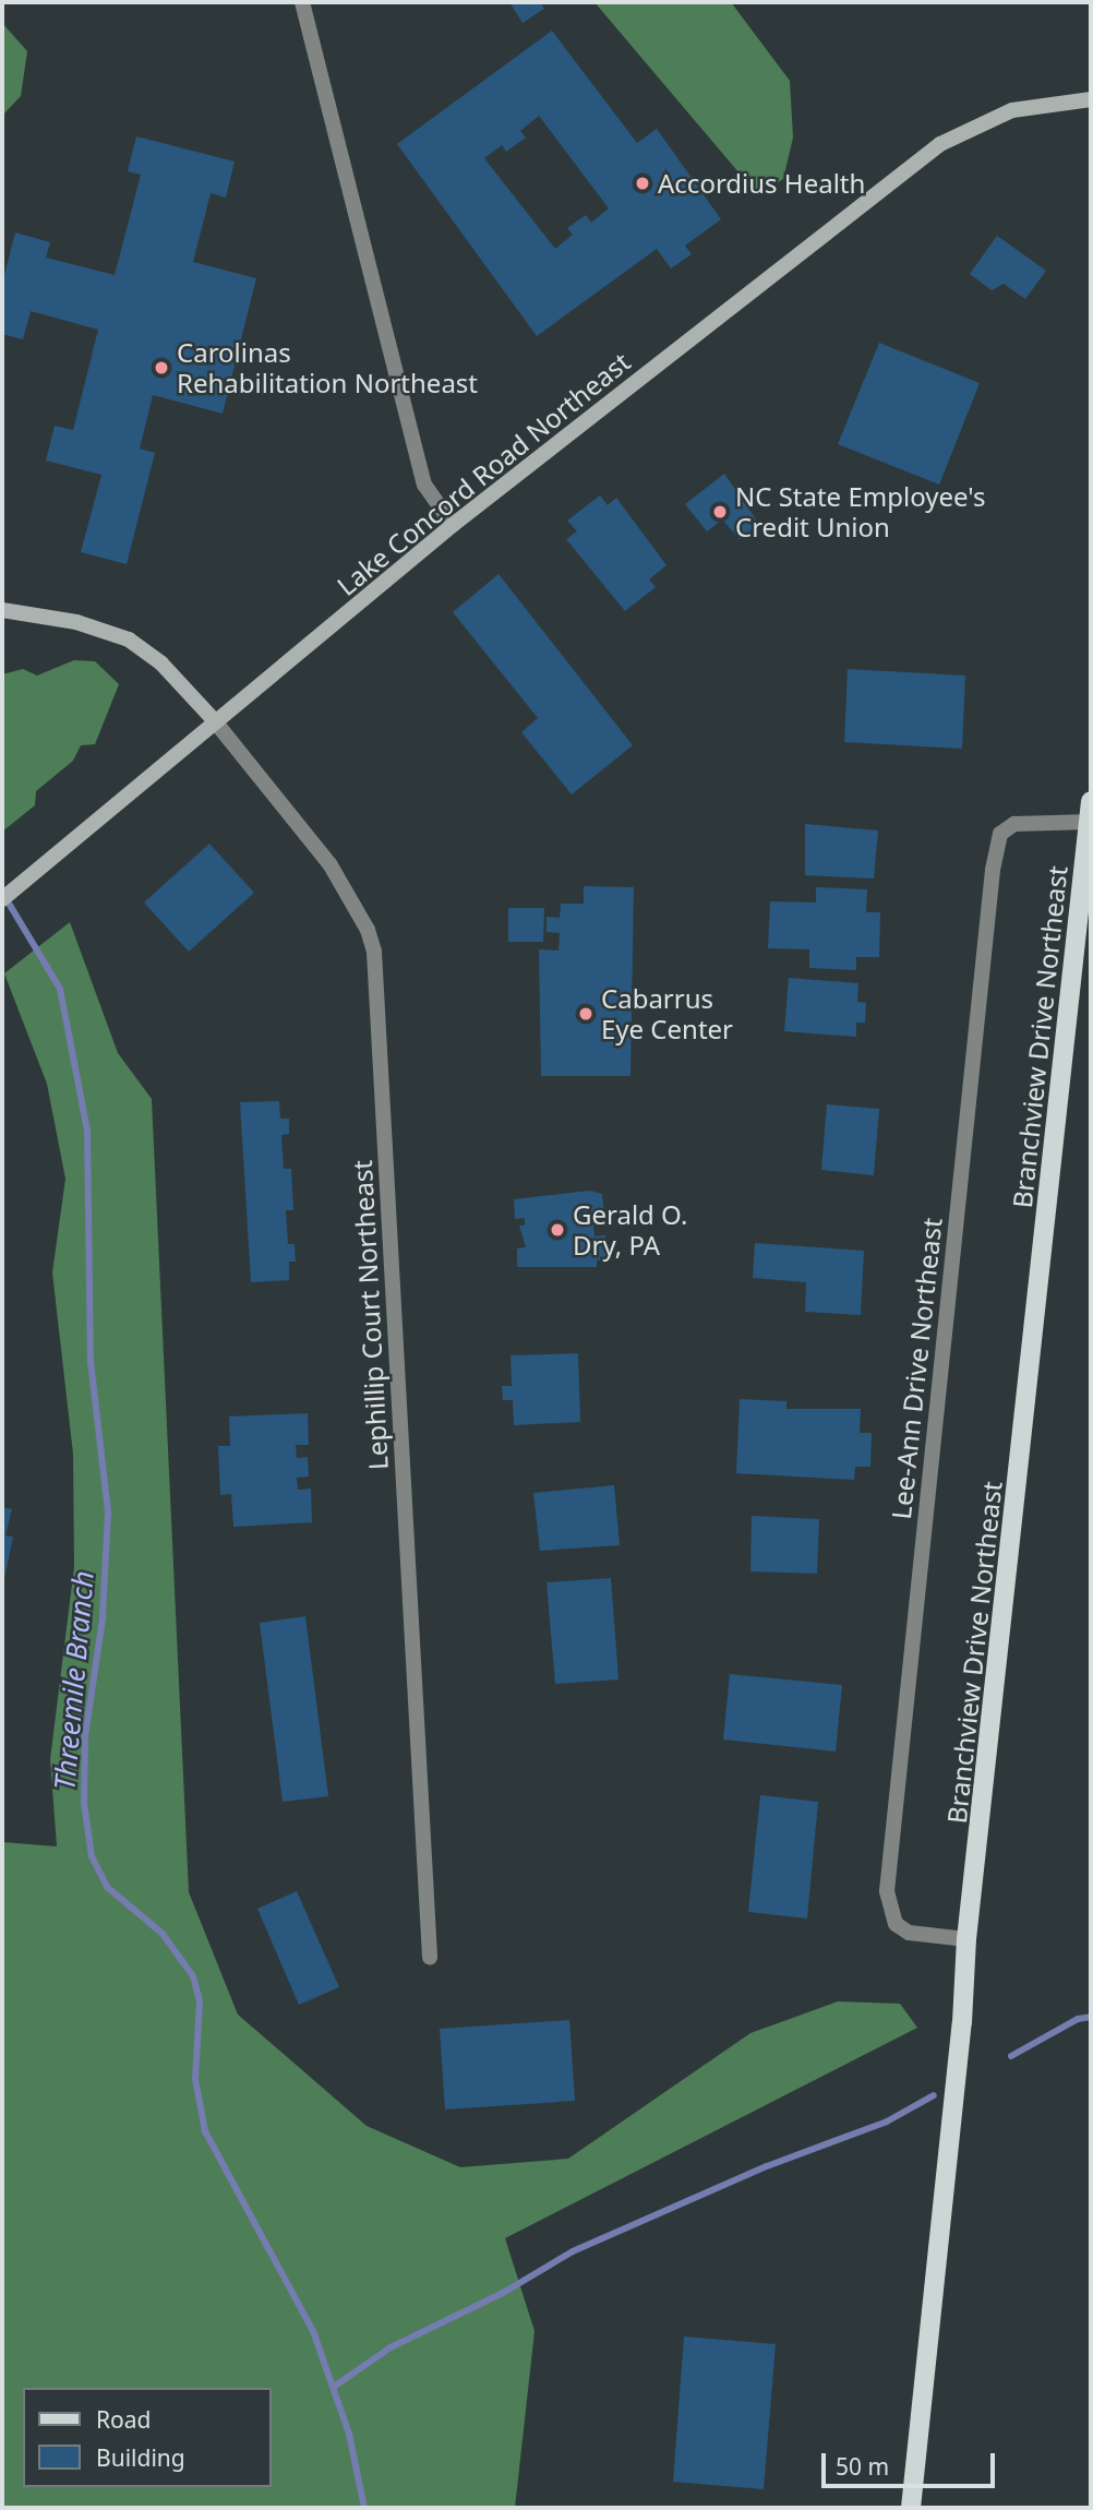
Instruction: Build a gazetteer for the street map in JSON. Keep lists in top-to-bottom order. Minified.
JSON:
{"streets":{"main road":["Lake Concord Road Northeast","Branchview Drive Northeast"],"street":["Lephillip Court Northeast","Lee-Ann Drive Northeast"]},"crossings":[["Lake Concord Road Northeast","Lephillip Court Northeast"],["Branchview Drive Northeast","Lee-Ann Drive Northeast"]],"water":["Threemile Branch"],"places":["Accordius Health","Carolinas Rehabilitation Northeast","NC State Employee's Credit Union","Cabarrus Eye Center","Gerald O. Dry, PA"],"legend":["Road","Building"],"scale_bar":"50 m"}
